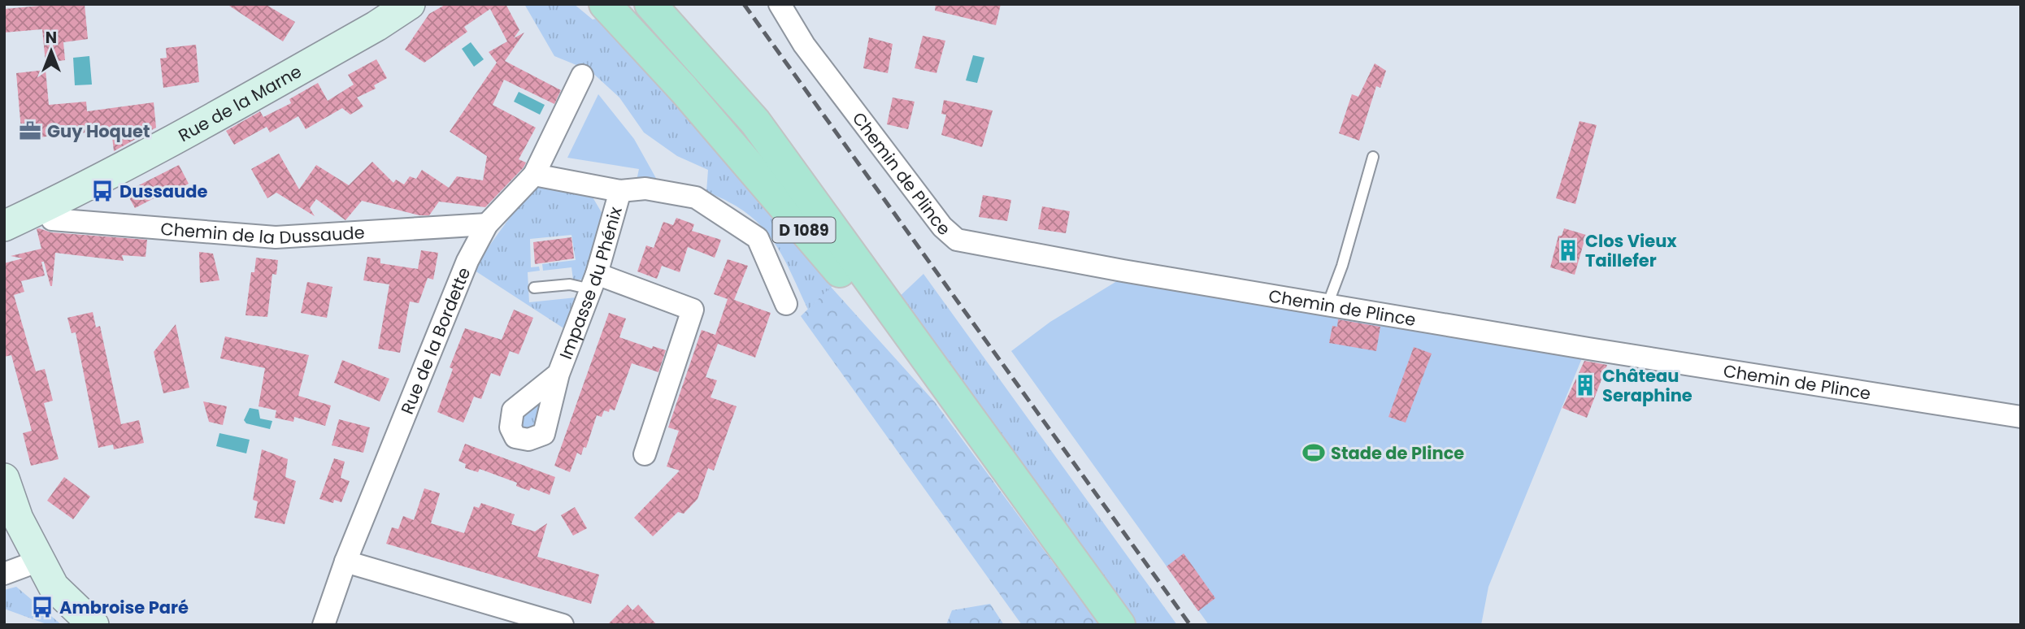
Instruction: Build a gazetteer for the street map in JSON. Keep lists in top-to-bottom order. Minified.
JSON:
{"streets":{"main road":["Rue de la Marne","D 1089"],"street":["Chemin de Plince","Chemin de la Dussaude","Impasse du Phénix","Rue de la Bordette"]},"crossings":[["Rue de la Marne","Chemin de la Dussaude"],["Chemin de la Dussaude","Rue de la Bordette"]],"places":{"office":["Guy Hoquet"],"bus stop":["Dussaude","Ambroise Paré"],"building":["Clos Vieux Taillefer","Château Seraphine"],"sports":["Stade de Plince"]},"north":"top"}
